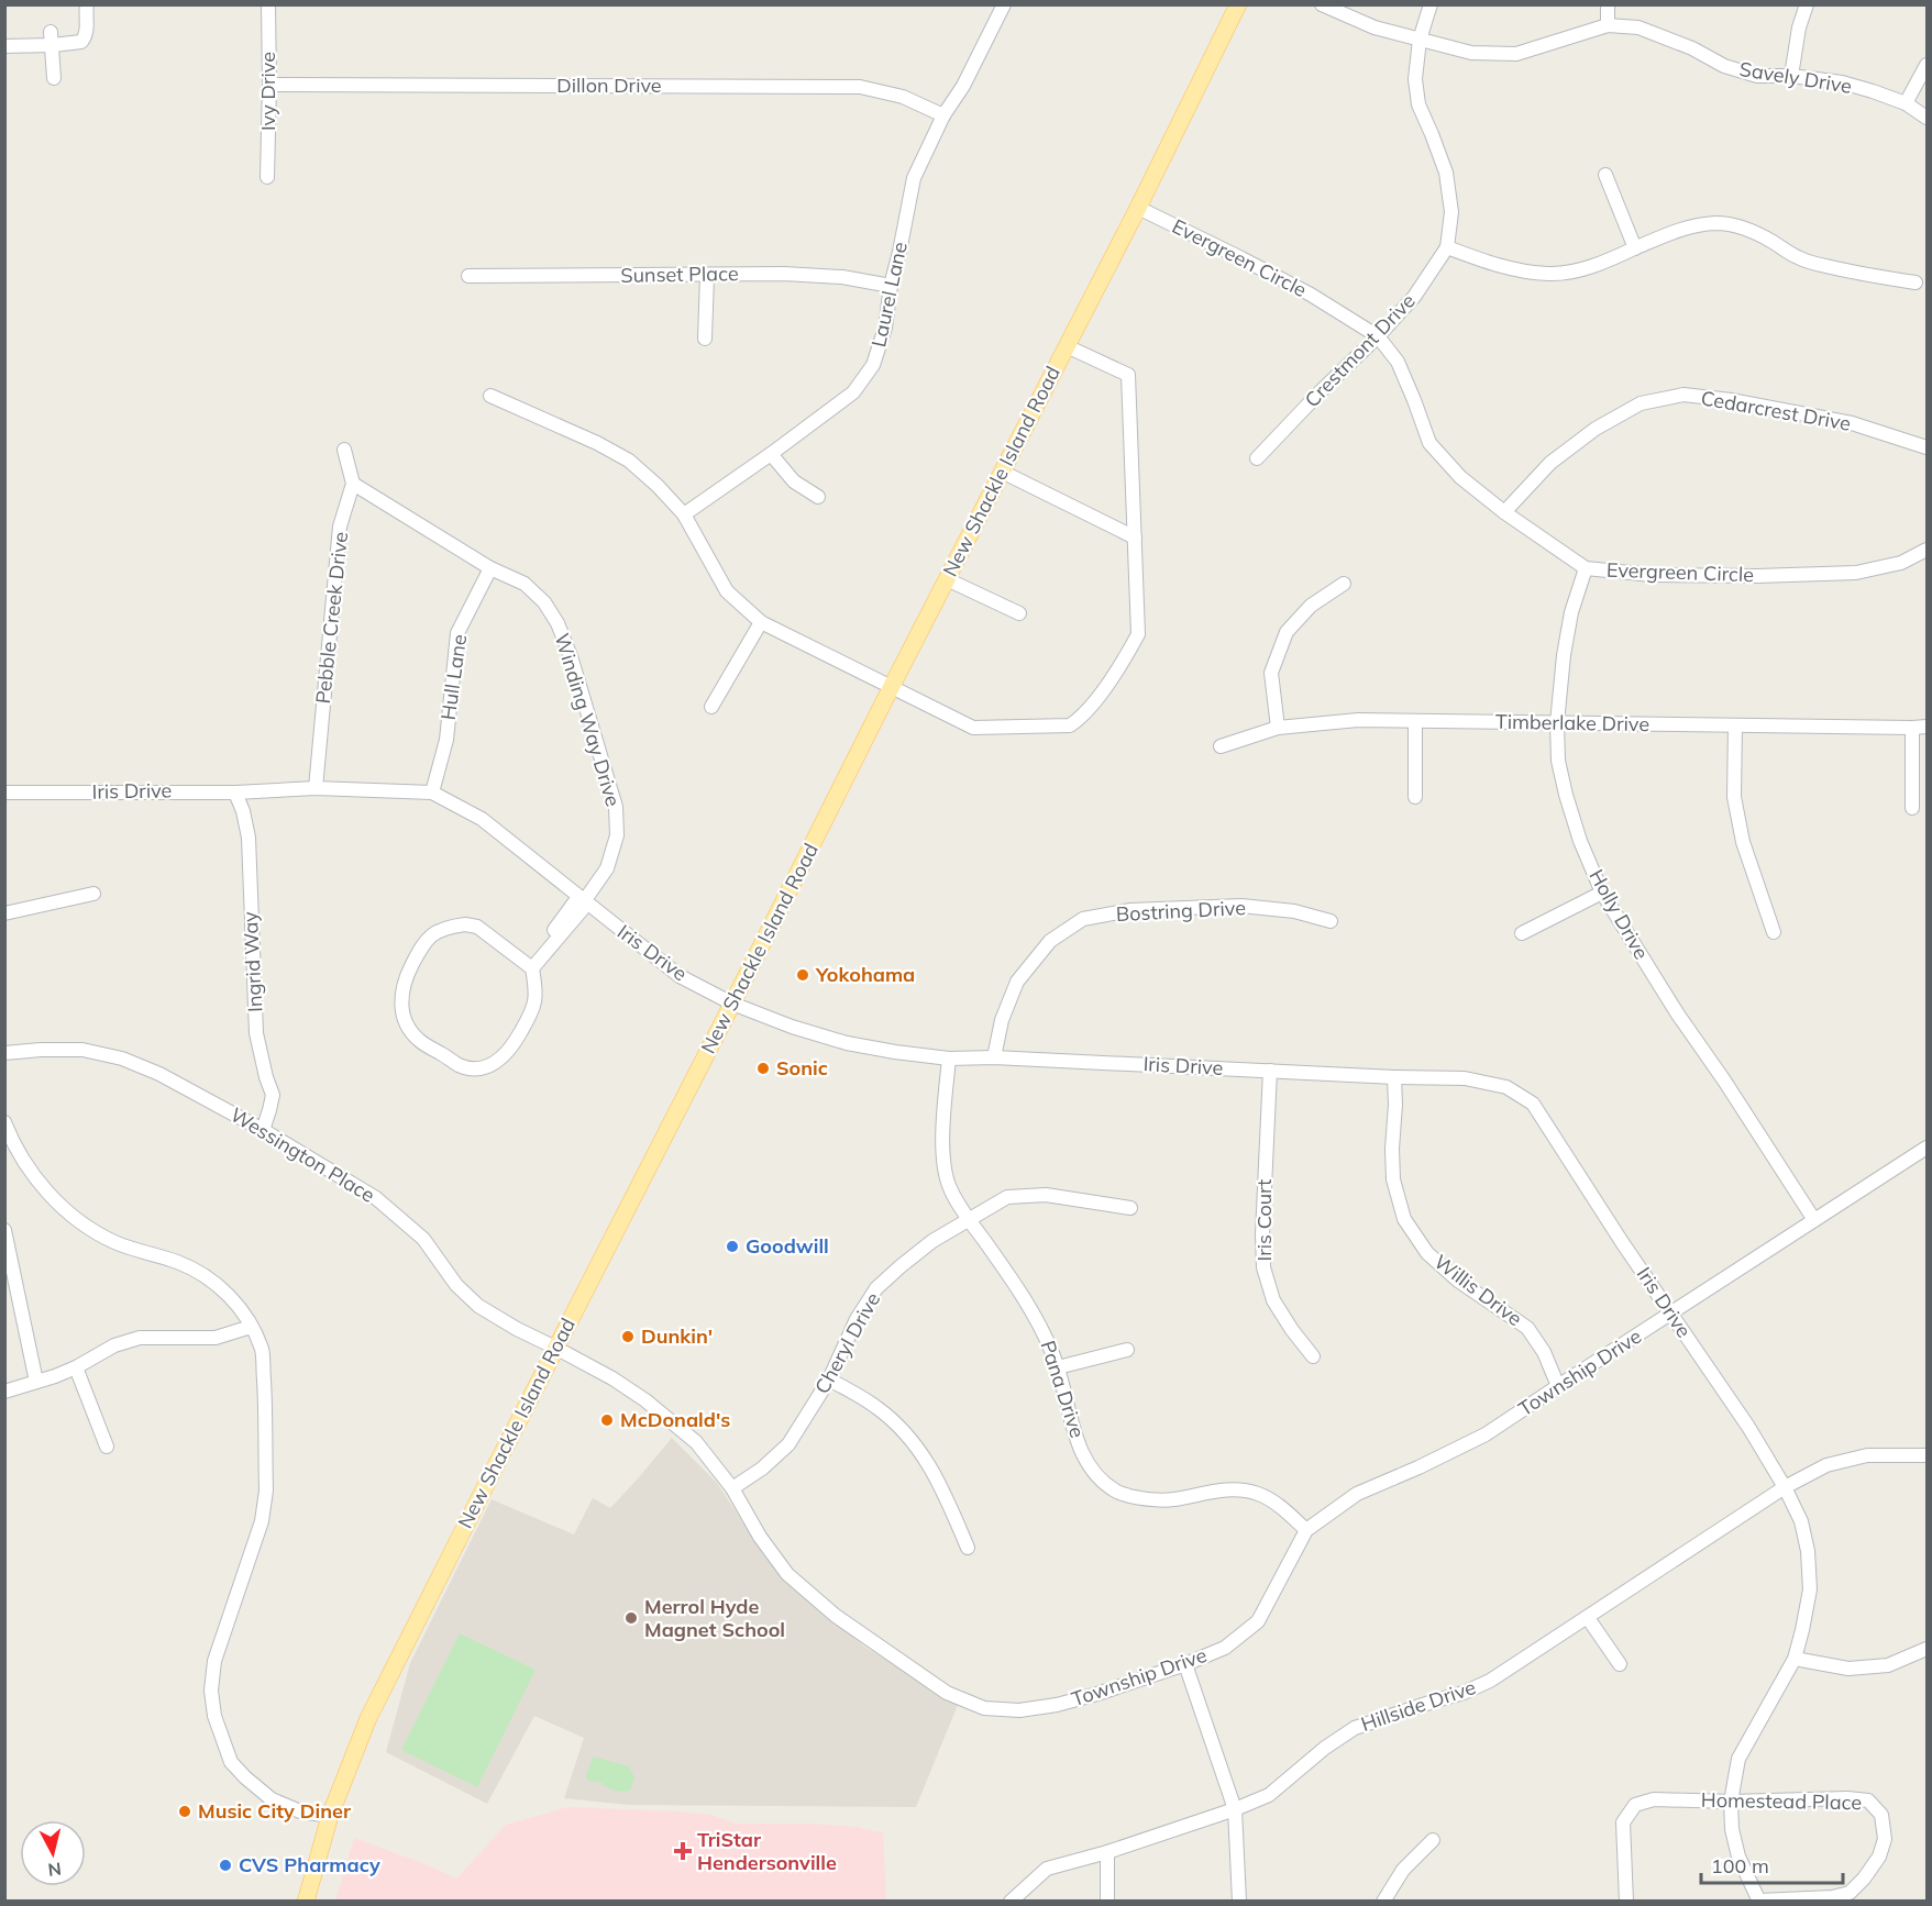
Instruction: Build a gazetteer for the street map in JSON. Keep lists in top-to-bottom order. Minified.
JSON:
{"streets":{"main road":["New Shackle Island Road"],"street":["Savely Drive","Dillon Drive","Ivy Drive","Evergreen Circle","Sunset Place","Laurel Lane","Crestmont Drive","Cedarcrest Drive","Pebble Creek Drive","Hull Lane","Winding Way Drive","Timberlake Drive","Iris Drive","Bostring Drive","Holly Drive","Ingrid Way","Wessington Place","Iris Court","Willis Drive","Cheryl Drive","Township Drive","Pana Drive","Hillside Drive","Homestead Place"]},"crossings":[["Savely Drive","Crestmont Drive"],["Dillon Drive","Ivy Drive"],["Dillon Drive","Laurel Lane"],["Evergreen Circle","Crestmont Drive"],["Evergreen Circle","Cedarcrest Drive"],["Evergreen Circle","New Shackle Island Road"],["Evergreen Circle","Holly Drive"],["Sunset Place","Laurel Lane"],["New Shackle Island Road","Iris Drive"],["New Shackle Island Road","Wessington Place"],["New Shackle Island Road","Township Drive"],["Pebble Creek Drive","Winding Way Drive"],["Pebble Creek Drive","Iris Drive"],["Hull Lane","Winding Way Drive"],["Hull Lane","Iris Drive"],["Winding Way Drive","Iris Drive"],["Timberlake Drive","Holly Drive"],["Iris Drive","Bostring Drive"],["Iris Drive","Ingrid Way"],["Iris Drive","Iris Court"],["Iris Drive","Willis Drive"],["Iris Drive","Township Drive"],["Iris Drive","Pana Drive"],["Iris Drive","Hillside Drive"],["Iris Drive","Homestead Place"],["Holly Drive","Township Drive"],["Ingrid Way","Wessington Place"],["Wessington Place","Township Drive"],["Willis Drive","Township Drive"],["Cheryl Drive","Township Drive"],["Cheryl Drive","Pana Drive"],["Township Drive","Pana Drive"]],"places":{"other":["Yokohama","Sonic","Goodwill","Dunkin'","McDonald's","Merrol Hyde Magnet School","Music City Diner","CVS Pharmacy"],"health":["TriStar Hendersonville"]},"scale_bar":"100 m","north":"bottom"}
